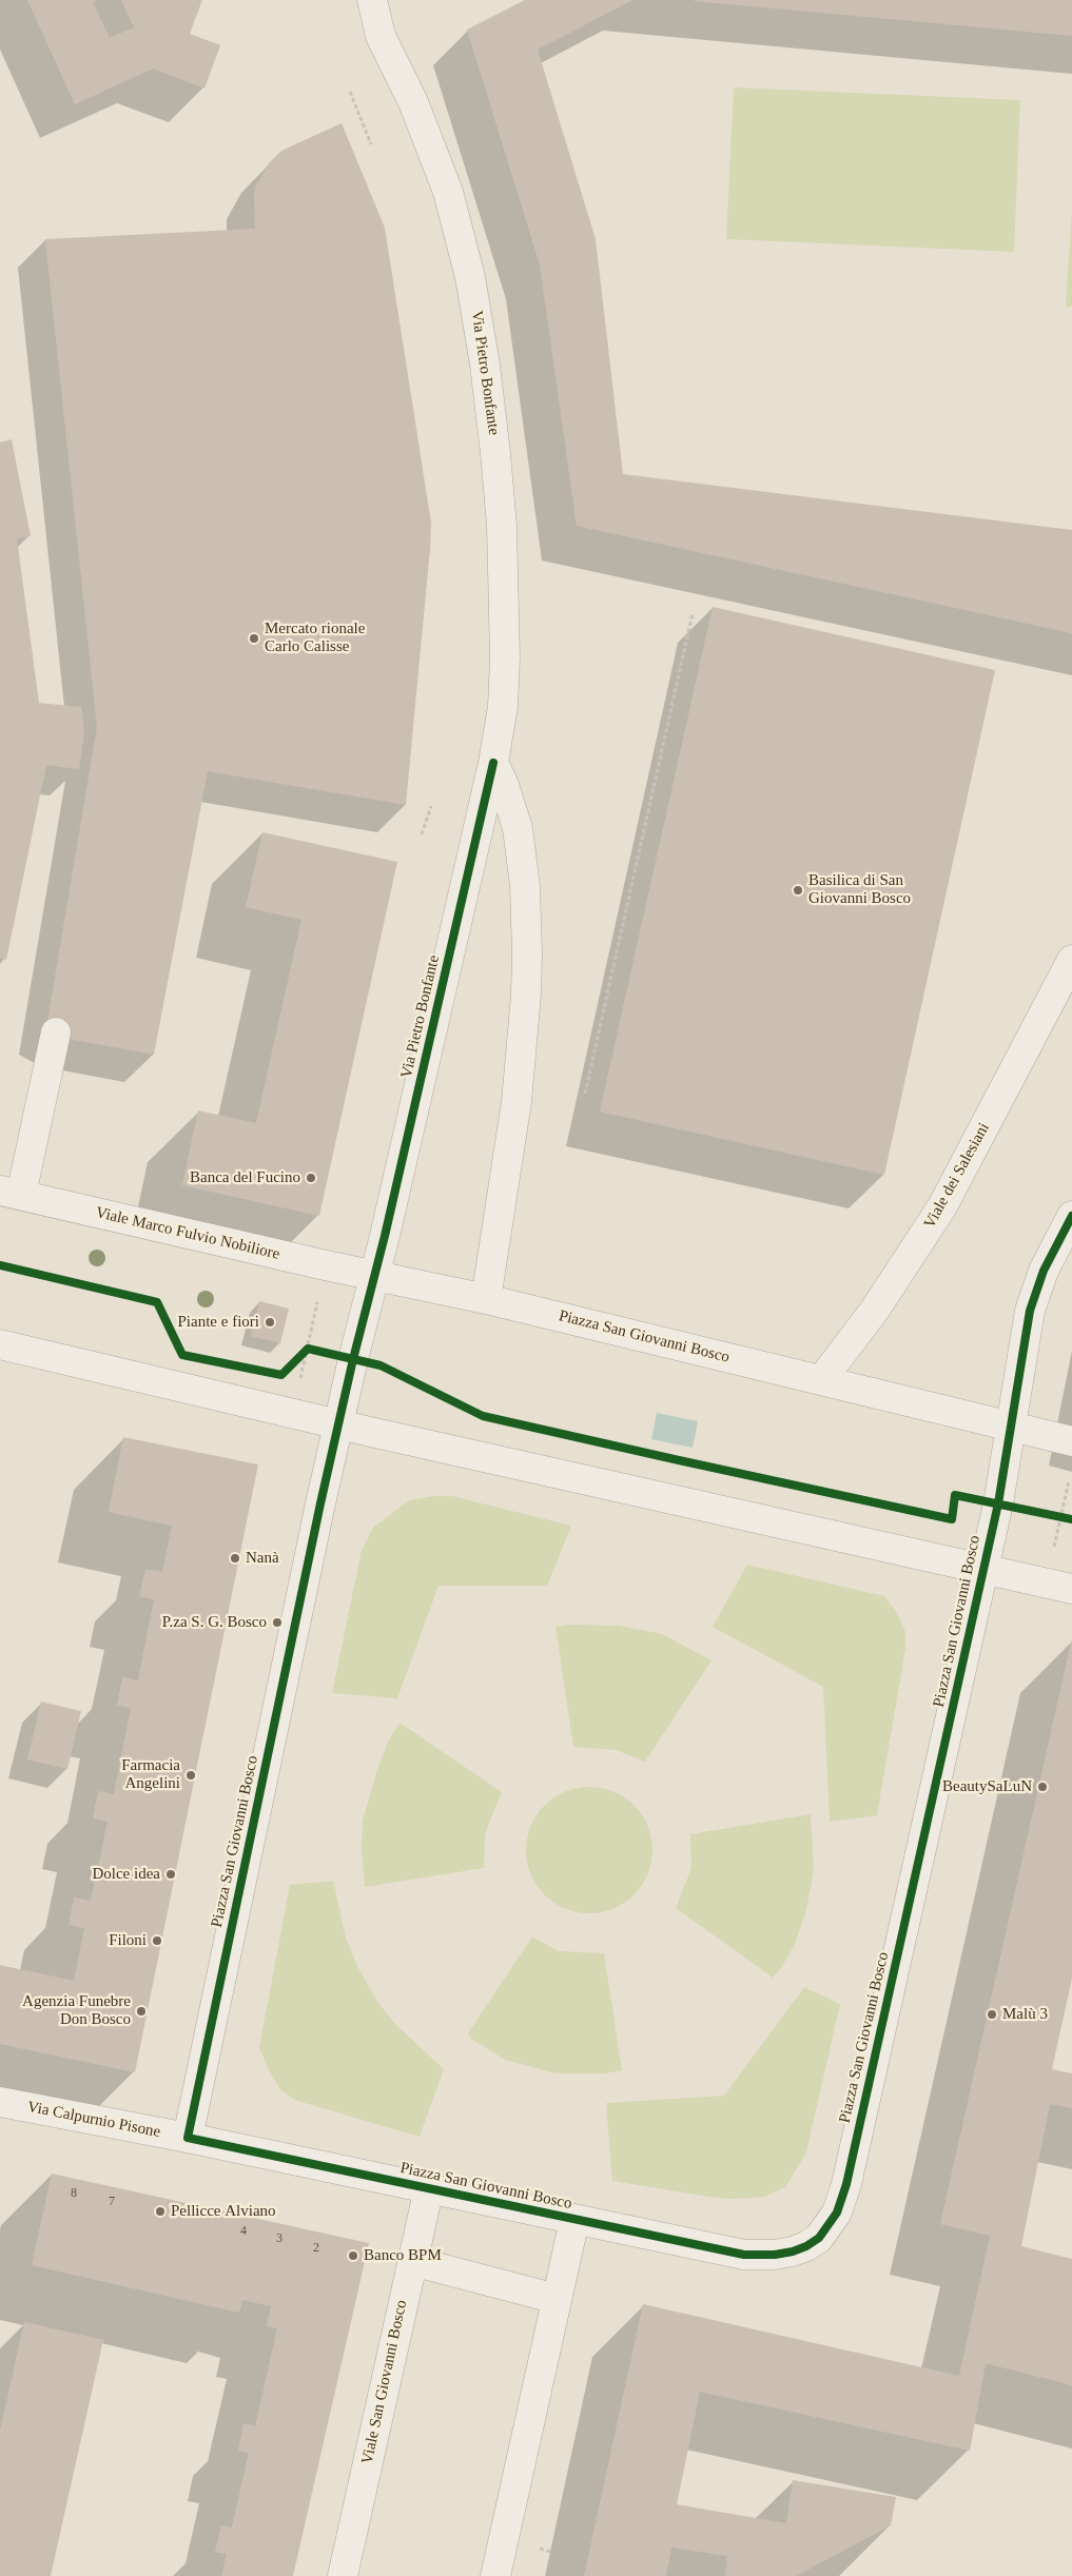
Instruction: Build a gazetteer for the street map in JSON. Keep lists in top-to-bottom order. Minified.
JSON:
{"streets":{"street":["Via Pietro Bonfante","Viale dei Salesiani","Viale Marco Fulvio Nobiliore","Piazza San Giovanni Bosco","Via Calpurnio Pisone","Viale San Giovanni Bosco"]},"crossings":[["Via Pietro Bonfante","Viale Marco Fulvio Nobiliore"],["Via Pietro Bonfante","Piazza San Giovanni Bosco"],["Viale dei Salesiani","Piazza San Giovanni Bosco"],["Viale Marco Fulvio Nobiliore","Piazza San Giovanni Bosco"],["Piazza San Giovanni Bosco","Via Calpurnio Pisone"],["Piazza San Giovanni Bosco","Viale San Giovanni Bosco"]],"places":["Mercato rionale Carlo Calisse","Basilica di San Giovanni Bosco","Banca del Fucino","Piante e fiori","Nanà","P.za S. G. Bosco","Farmacia Angelini","BeautySaLuN","Dolce idea","Filoni","Agenzia Funebre Don Bosco","Malù 3","Pellicce Alviano","Banco BPM"],"house_numbers":["8","7","4","3","2"]}
